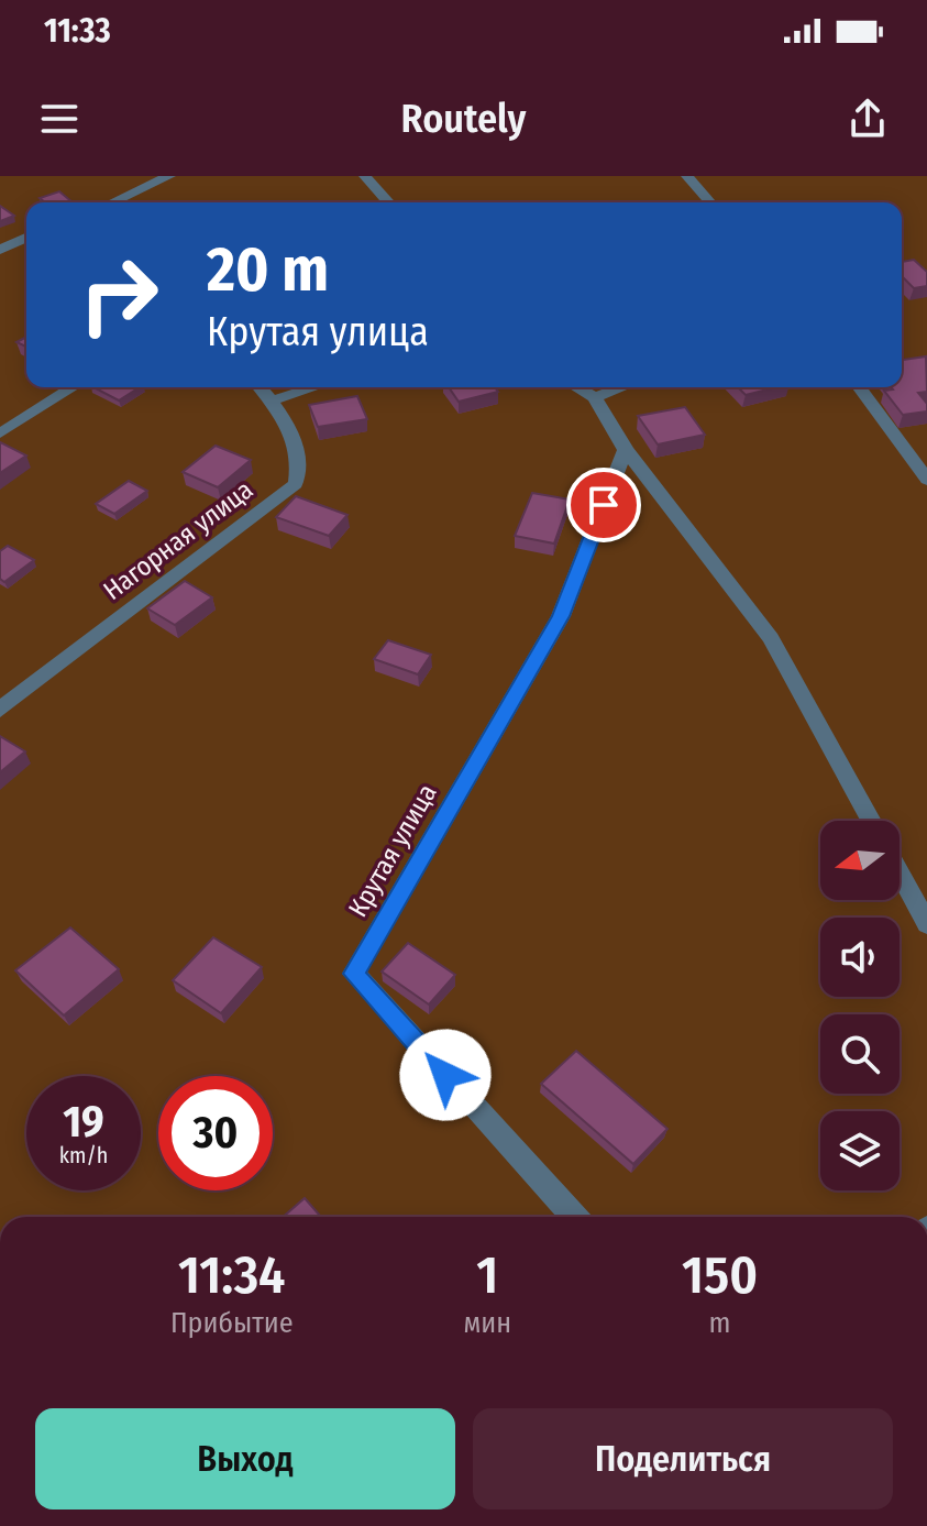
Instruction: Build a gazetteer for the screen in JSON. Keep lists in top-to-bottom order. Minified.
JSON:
{"streets":{"street":["Нагорная улица","Крутая улица"]},"north":"left","page":{"status":"11:33","header":"Routely","turn":["20 m","Крутая улица"],"speed":"19 km/h","limit":"30","eta":["11:34","Прибытие","1","мин","150","m"],"buttons":["Выход","Поделиться"]}}
